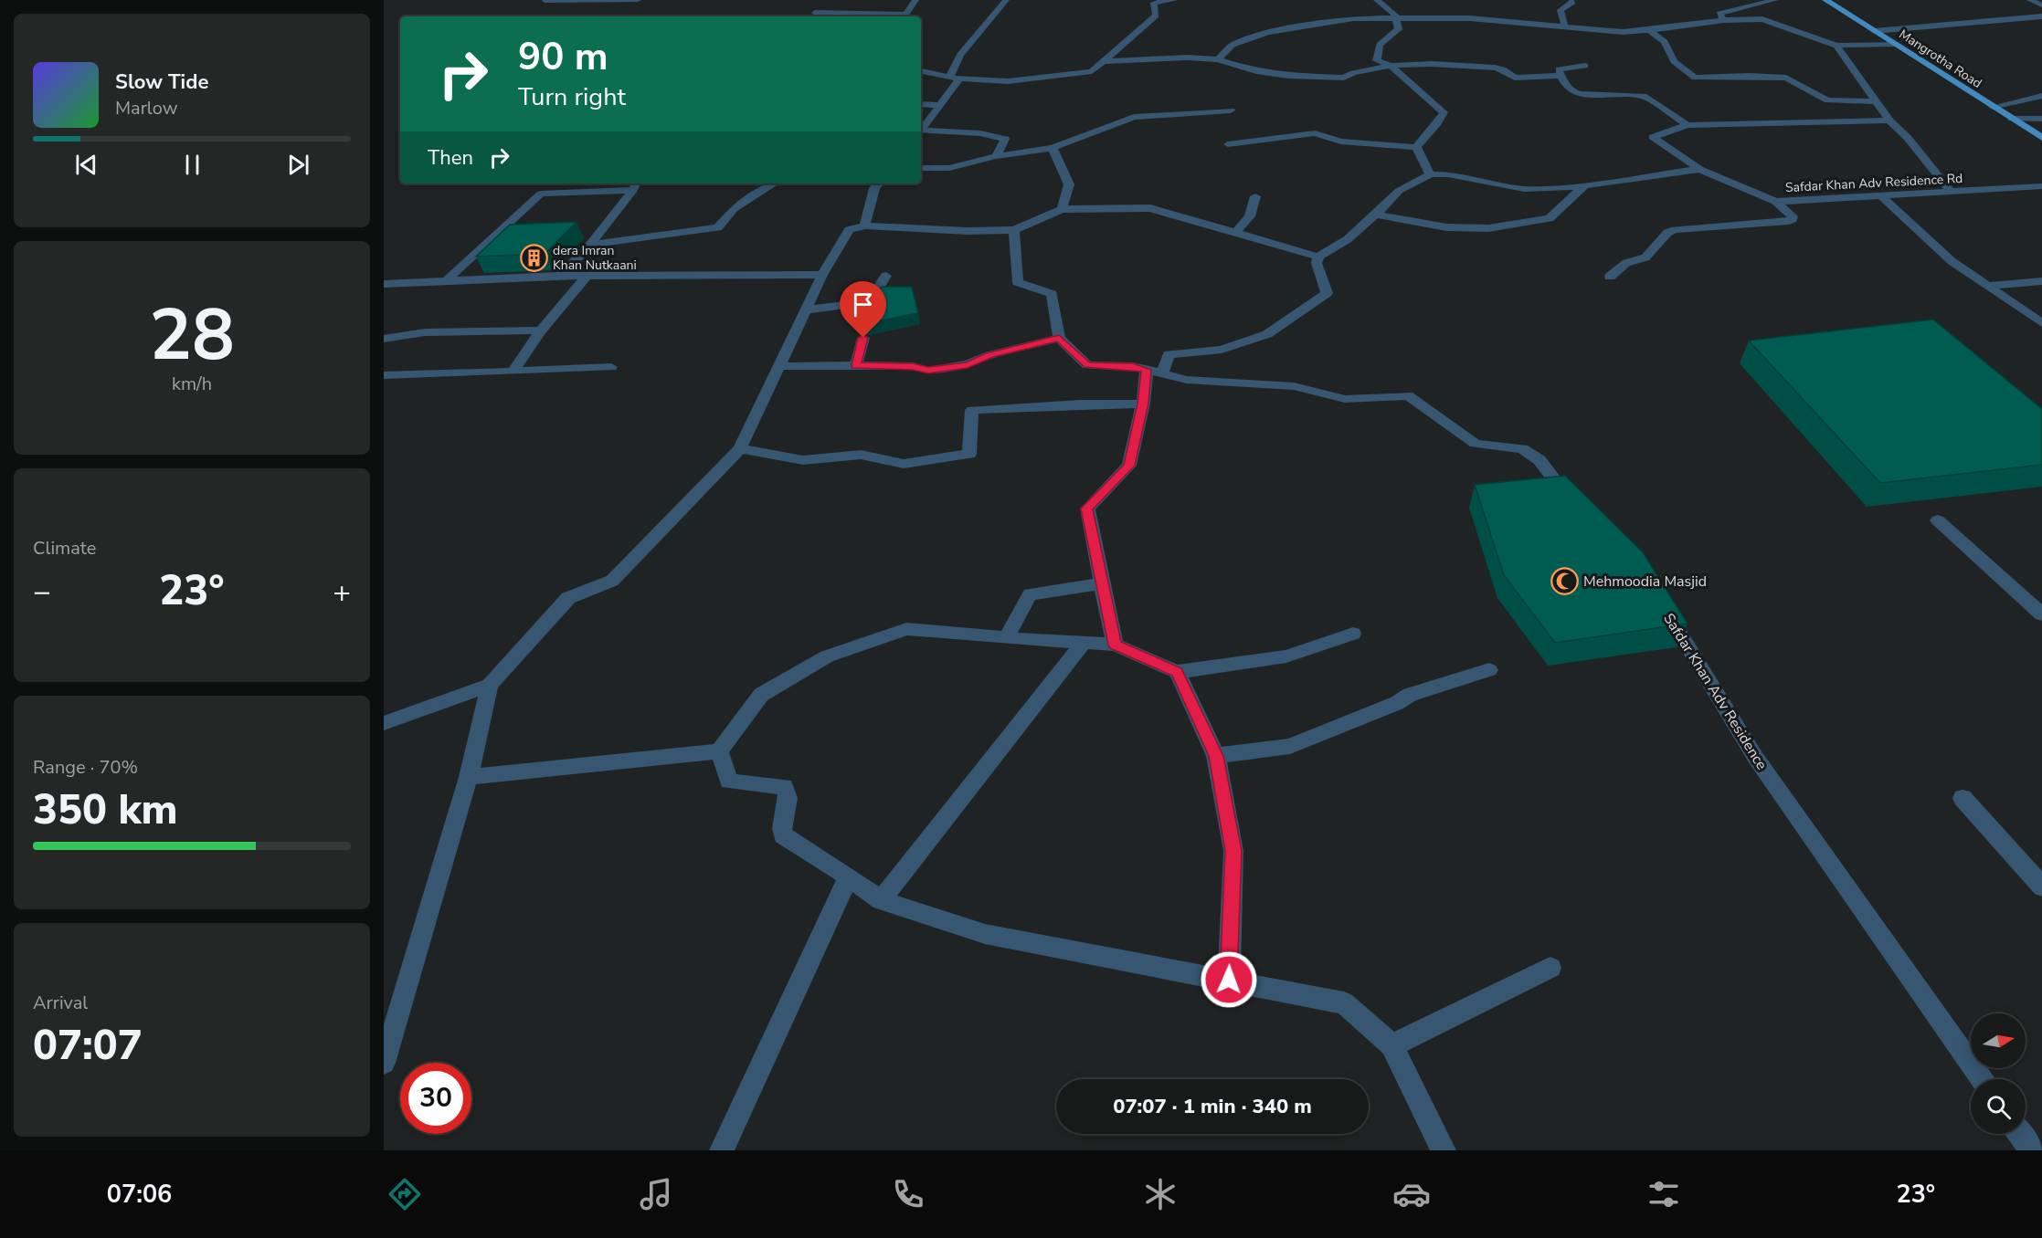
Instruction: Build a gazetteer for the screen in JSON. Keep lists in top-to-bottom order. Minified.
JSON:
{"streets":{"main road":["Mangrotha Road"],"street":["Safdar Khan Adv Residence Rd","Safdar Khan Adv Residence"]},"places":{"building":["dera Imran Khan Nutkaani"],"mosque":["Mehmoodia Masjid"]},"north":"right","page":{"turn":["90 m","Turn right"],"song":["Slow Tide","Marlow"],"then":"Then","tile":[["28","km/h"],"Climate",["Range · 70%","350 km"],["Arrival","07:07"]],"heat":["−","23°","+"],"limit":"30","trip":"07:07 · 1 min · 340 m","tabs":["07:06","23°"]}}
